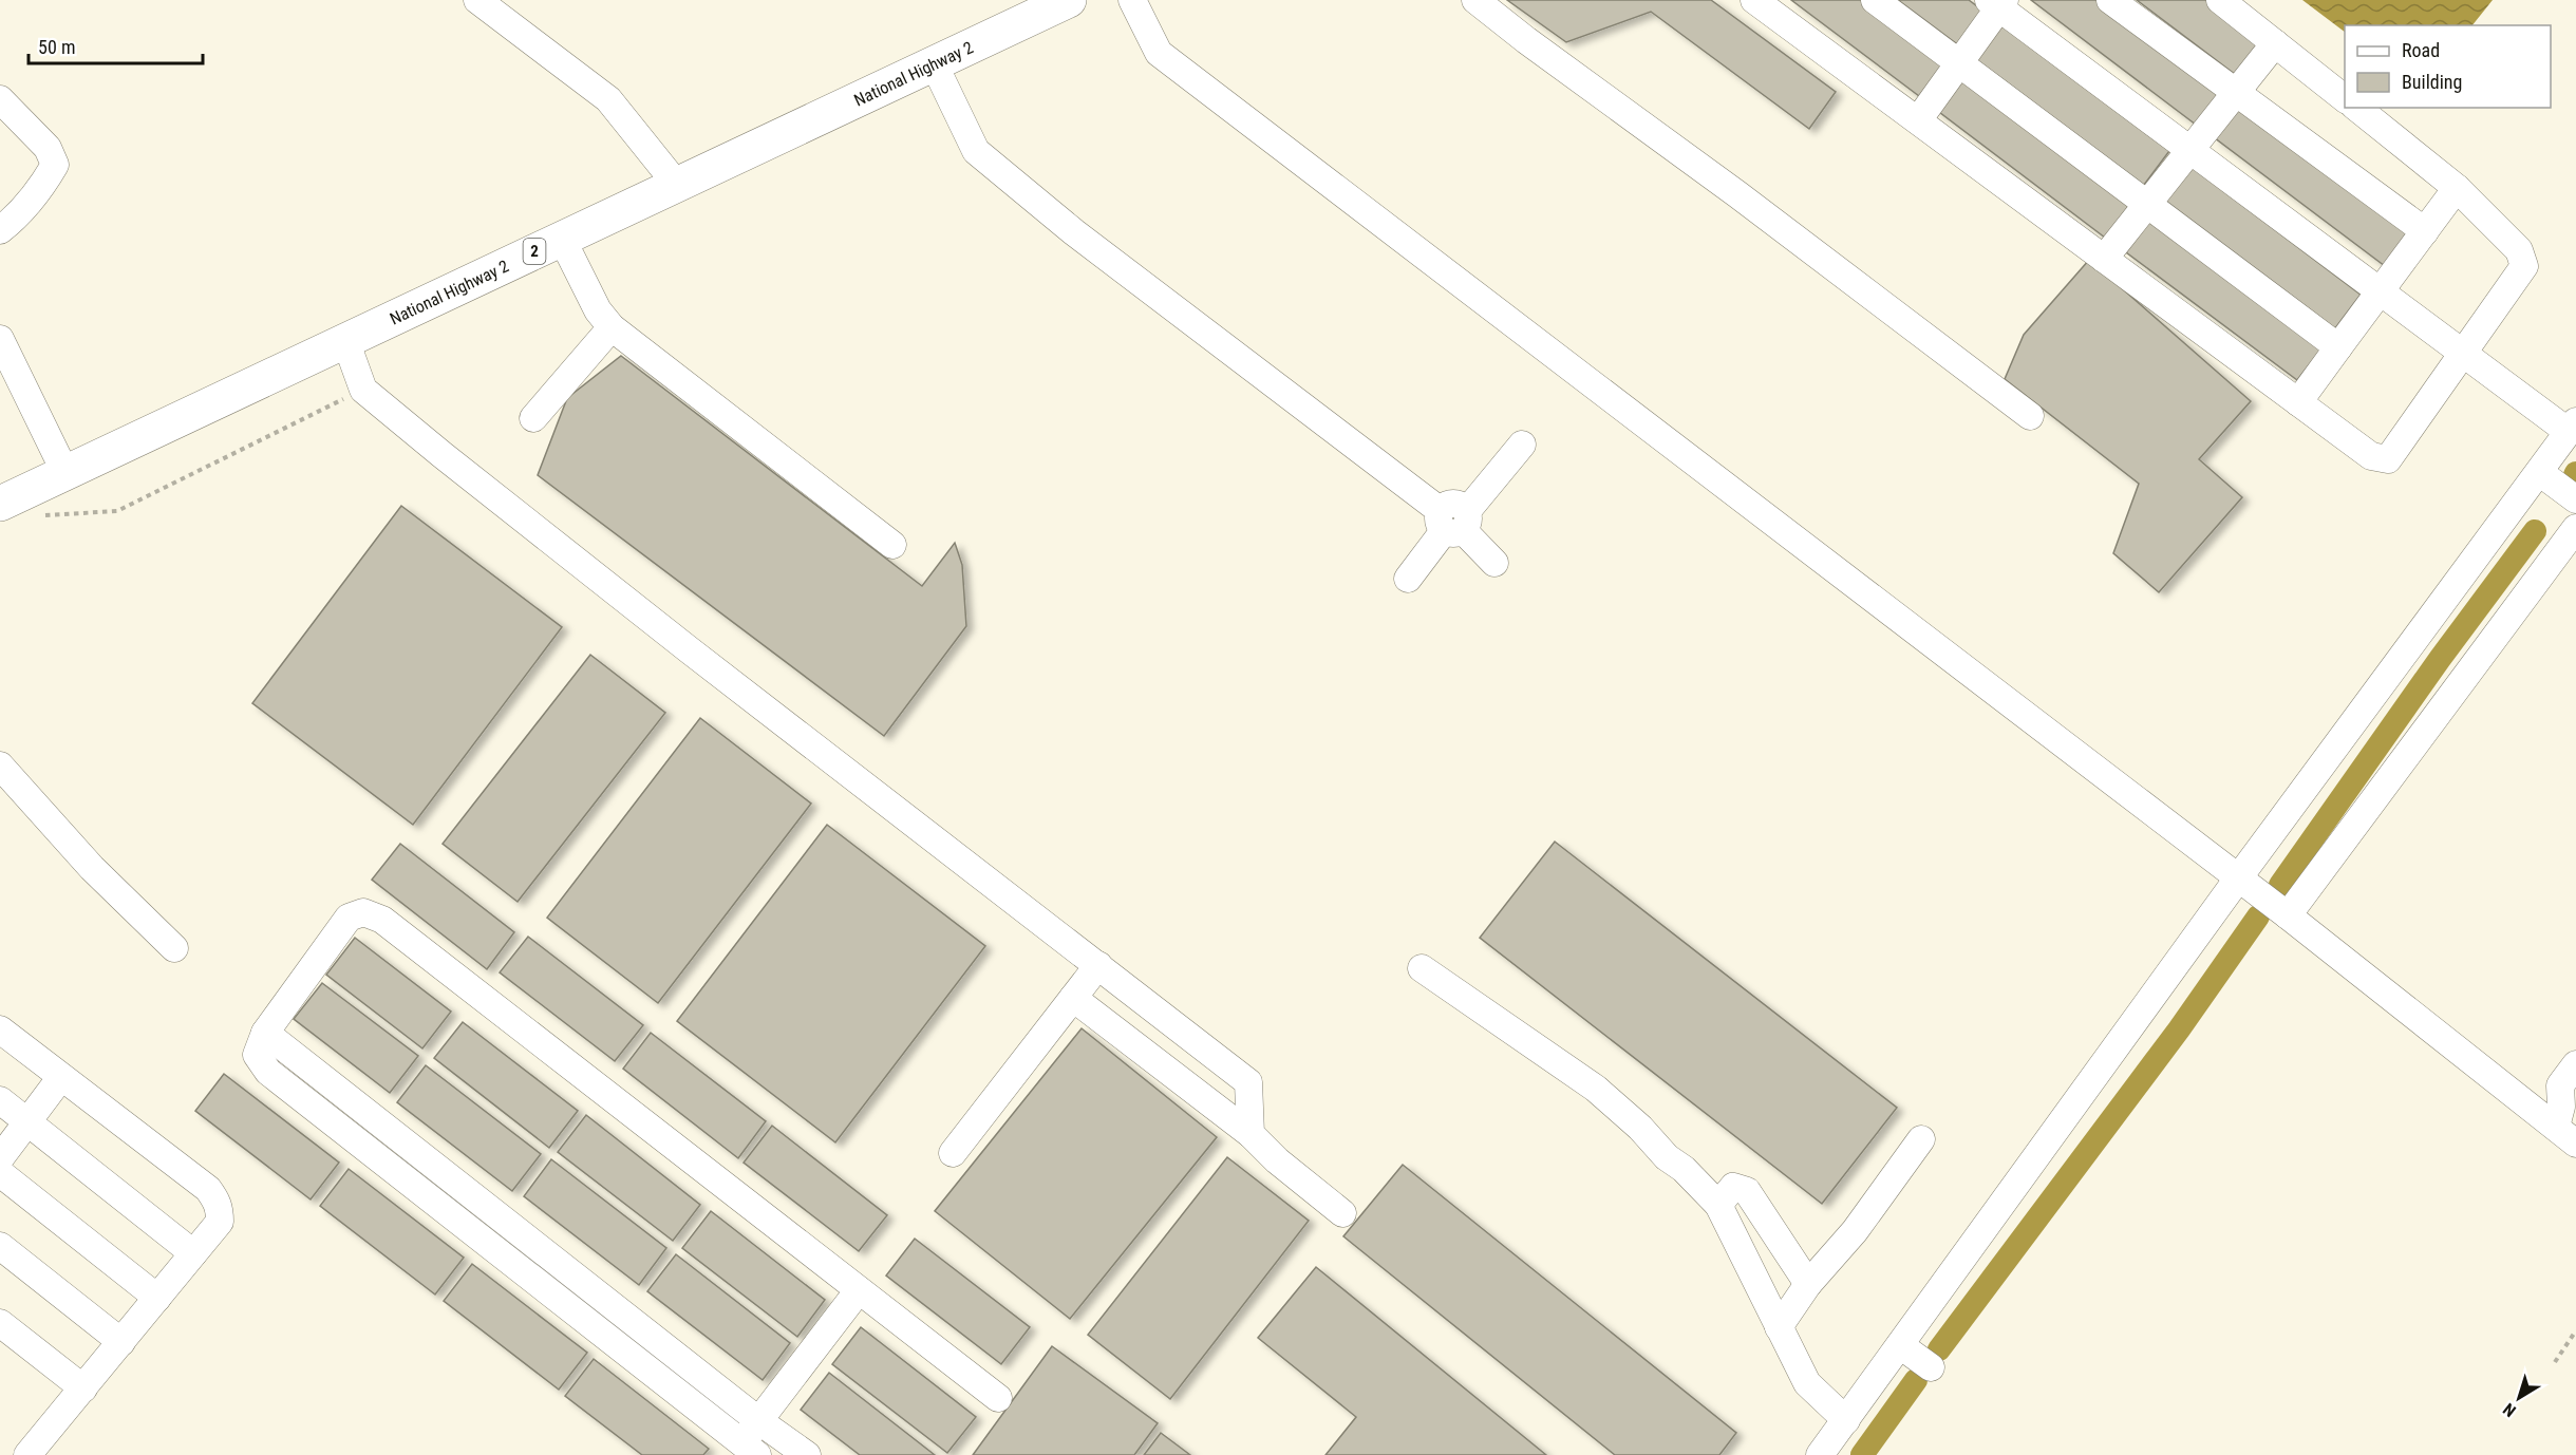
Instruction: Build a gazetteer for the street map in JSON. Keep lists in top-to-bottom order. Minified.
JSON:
{"streets":{"highway":["National Highway 2","2"]},"legend":["Road","Building"],"scale_bar":"50 m","north":"bottom left"}
